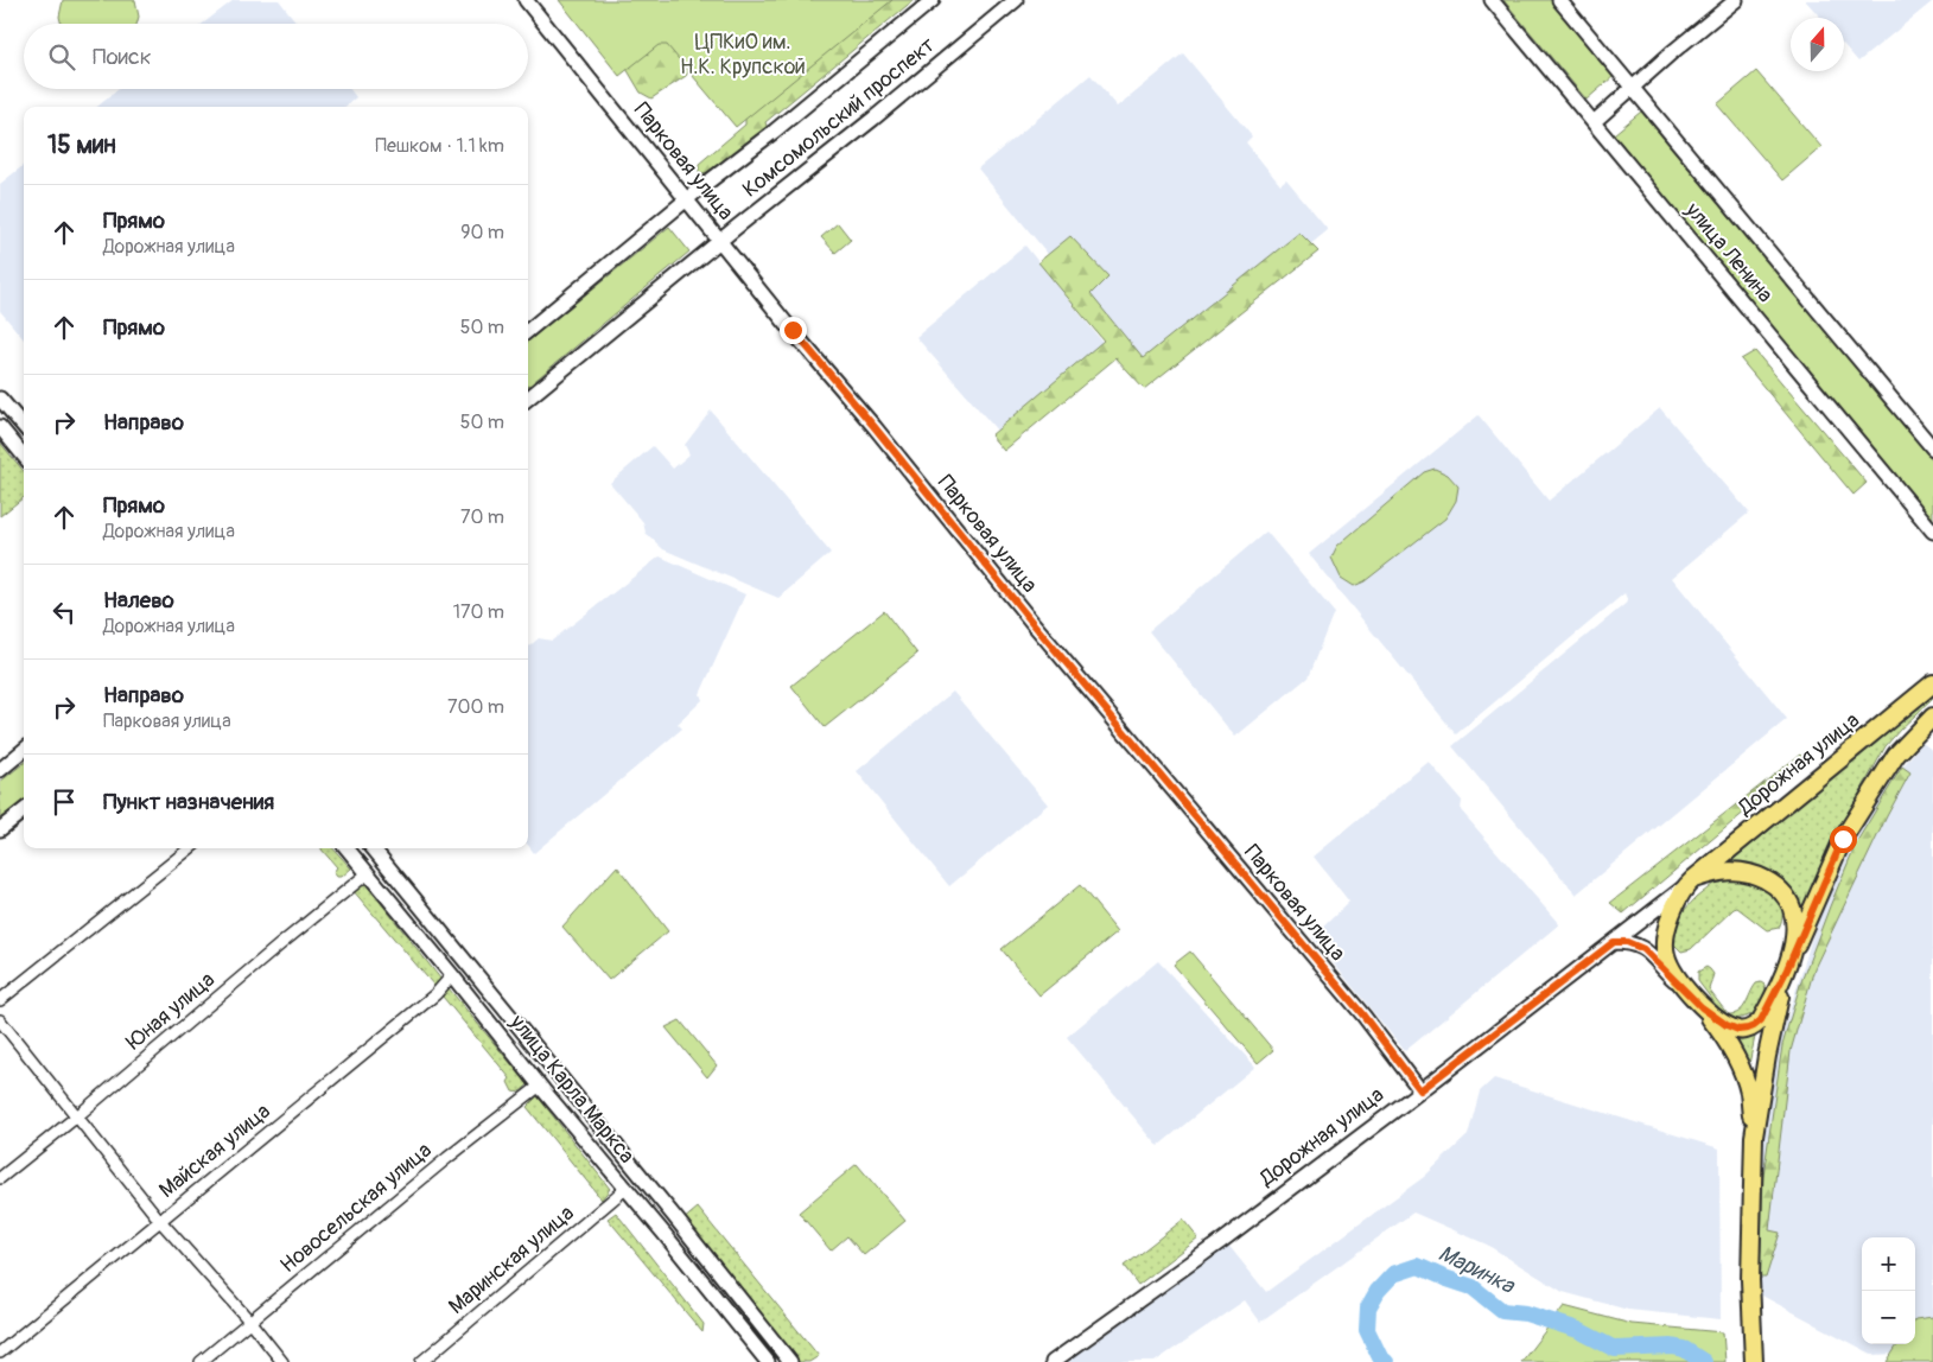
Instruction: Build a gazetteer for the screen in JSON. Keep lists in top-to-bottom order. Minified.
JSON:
{"streets":{"main road":["Комсомольский проспект","Парковая улица","улица Ленина","Дорожная улица","улица Карла Маркса"],"street":["Юная улица","Майская улица","Новосельская улица","Маринская улица"]},"crossings":[["Комсомольский проспект","Парковая улица"],["Парковая улица","Дорожная улица"],["Юная улица","улица Карла Маркса"],["улица Карла Маркса","Майская улица"],["улица Карла Маркса","Новосельская улица"],["улица Карла Маркса","Маринская улица"]],"water":["Маринка"],"parks":["ЦПКиО им. Н.К. Крупской"],"north":"top","page":{"search":"Поиск","heading":["15 мин","Пешком · 1.1 km"],"list":[["Прямо","Дорожная улица","90 m"],["Прямо","50 m"],["Направо","50 m"],["Прямо","Дорожная улица","70 m"],["Налево","Дорожная улица","170 m"],["Направо","Парковая улица","700 m"],"Пункт назначения"],"map_buttons":["+","−"]}}
